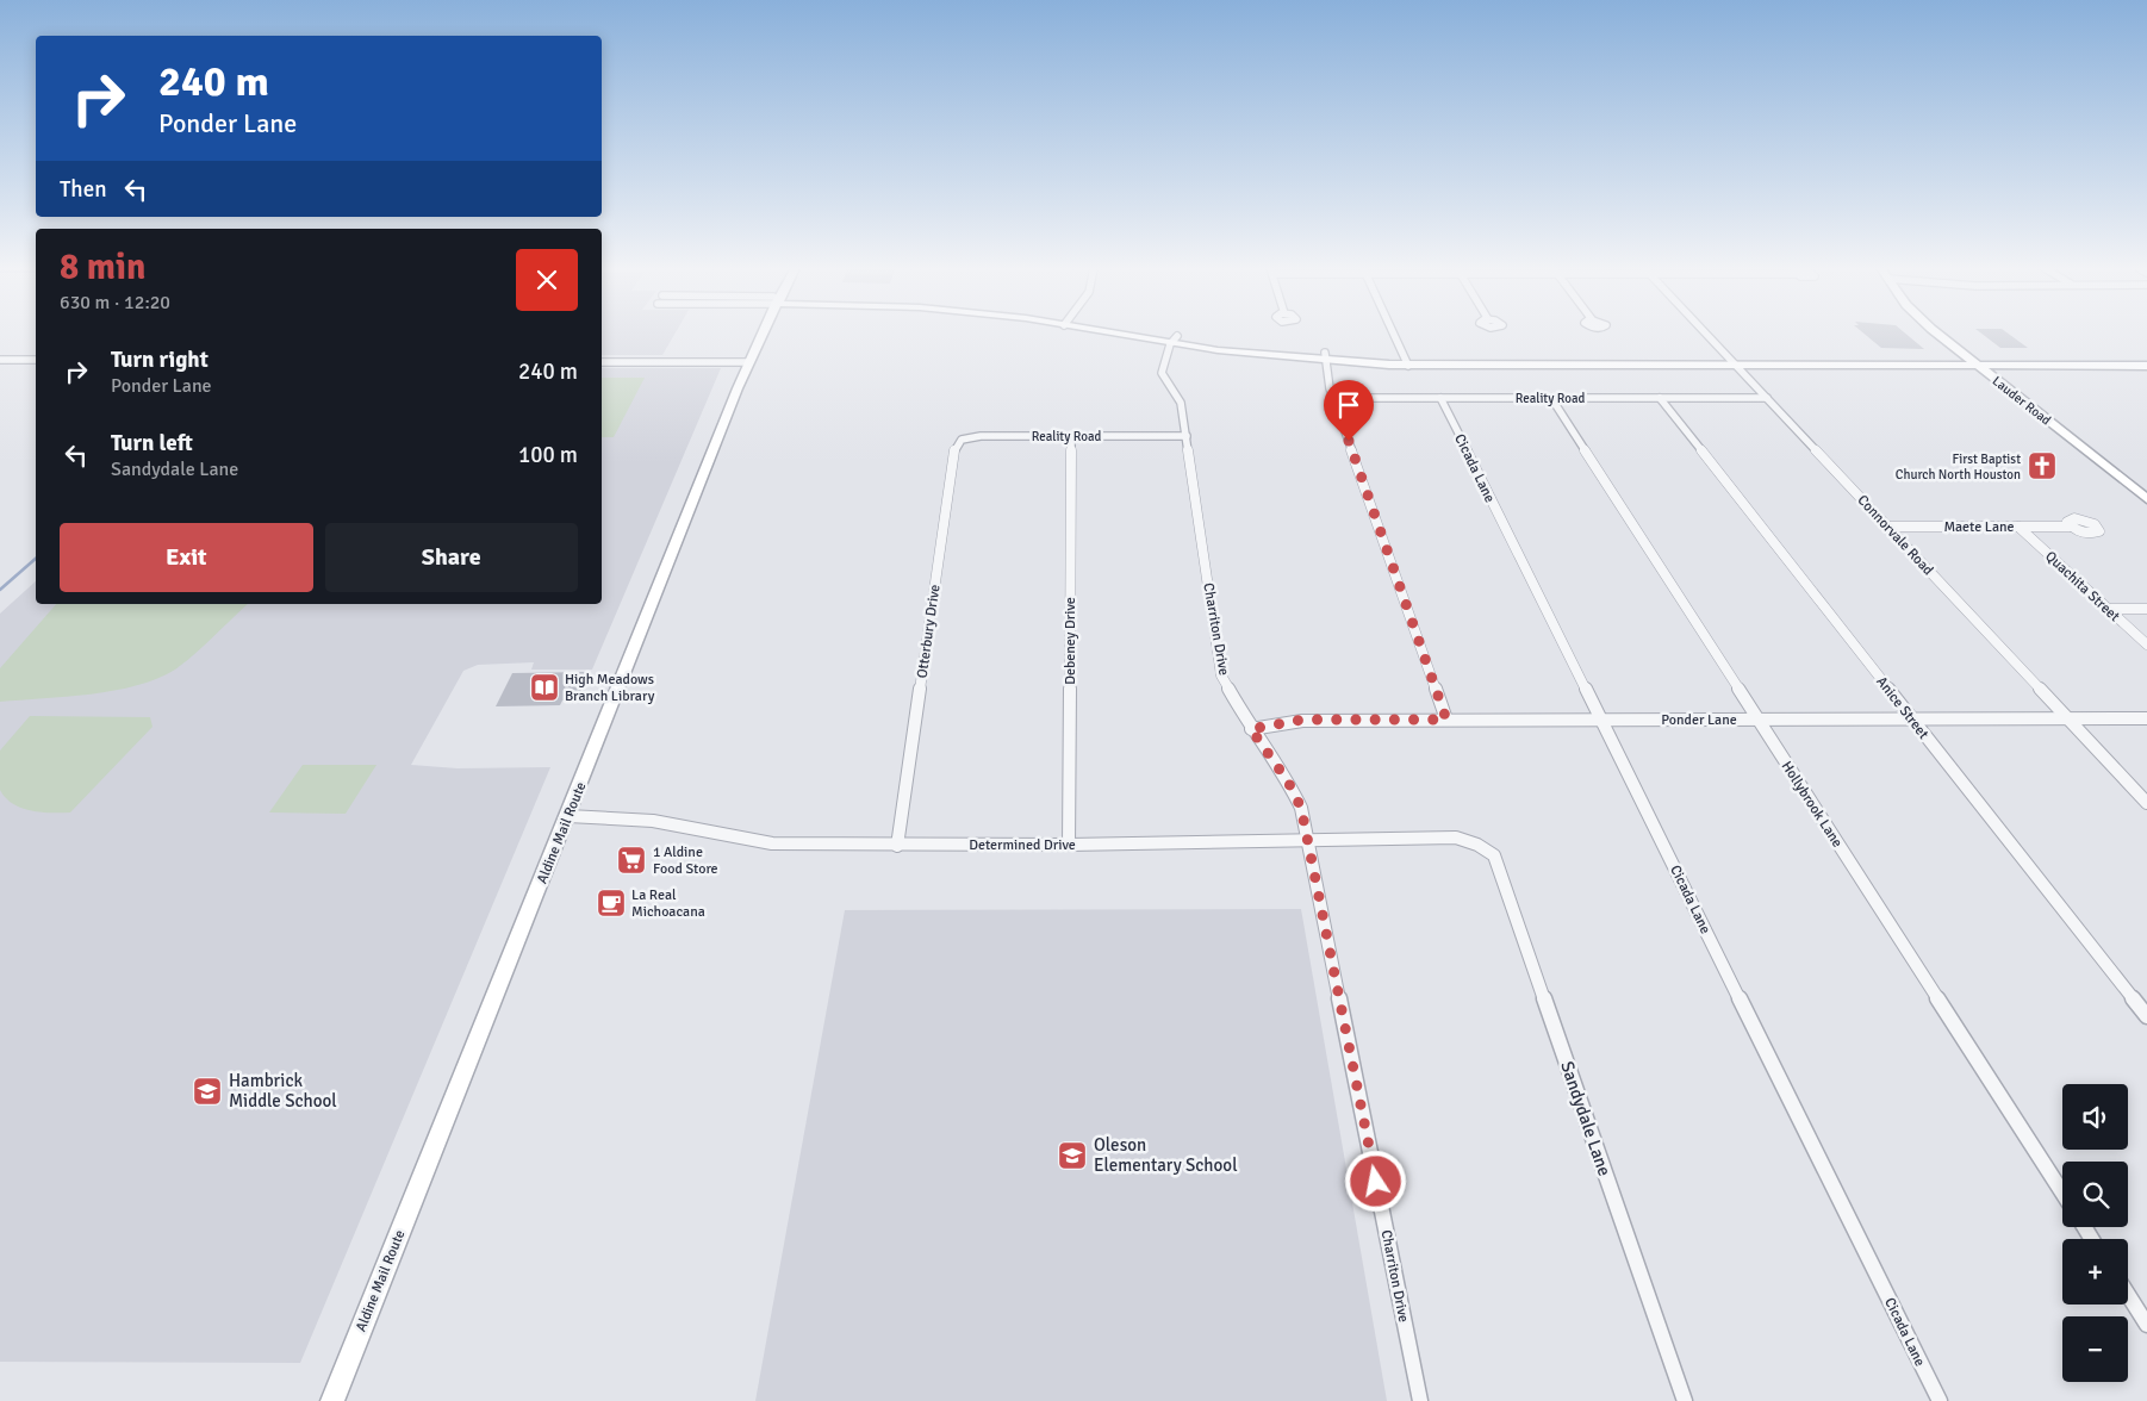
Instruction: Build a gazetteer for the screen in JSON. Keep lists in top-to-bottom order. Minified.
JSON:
{"streets":{"main road":["Lauder Road","Aldine Mail Route"],"street":["Reality Road","Cicada Lane","Maete Lane","Connorvale Road","Quachita Street","Charriton Drive","Otterbury Drive","Debeney Drive","Anice Street","Ponder Lane","Hollybrook Lane","Determined Drive","Sandydale Lane"]},"crossings":[["Reality Road","Cicada Lane"],["Reality Road","Connorvale Road"],["Reality Road","Charriton Drive"],["Reality Road","Otterbury Drive"],["Reality Road","Debeney Drive"],["Reality Road","Anice Street"],["Reality Road","Hollybrook Lane"],["Cicada Lane","Ponder Lane"],["Maete Lane","Connorvale Road"],["Maete Lane","Quachita Street"],["Connorvale Road","Ponder Lane"],["Charriton Drive","Ponder Lane"],["Charriton Drive","Determined Drive"],["Otterbury Drive","Determined Drive"],["Debeney Drive","Determined Drive"],["Anice Street","Ponder Lane"],["Ponder Lane","Hollybrook Lane"],["Aldine Mail Route","Determined Drive"],["Determined Drive","Sandydale Lane"]],"places":{"church":["First Baptist Church North Houston"],"library":["High Meadows Branch Library"],"supermarket":["1 Aldine Food Store"],"cafe":["La Real Michoacana"],"school or university":["Hambrick Middle School","Oleson Elementary School"]},"page":{"turn":["240 m","Ponder Lane"],"then":"Then","heading":["8 min","630 m · 12:20"],"list":[{"name":"Turn right","note":"Ponder Lane","value":"240 m"},{"name":"Turn left","note":"Sandydale Lane","value":"100 m"}],"buttons":["Exit","Share"],"map_buttons":["+","−"]}}
